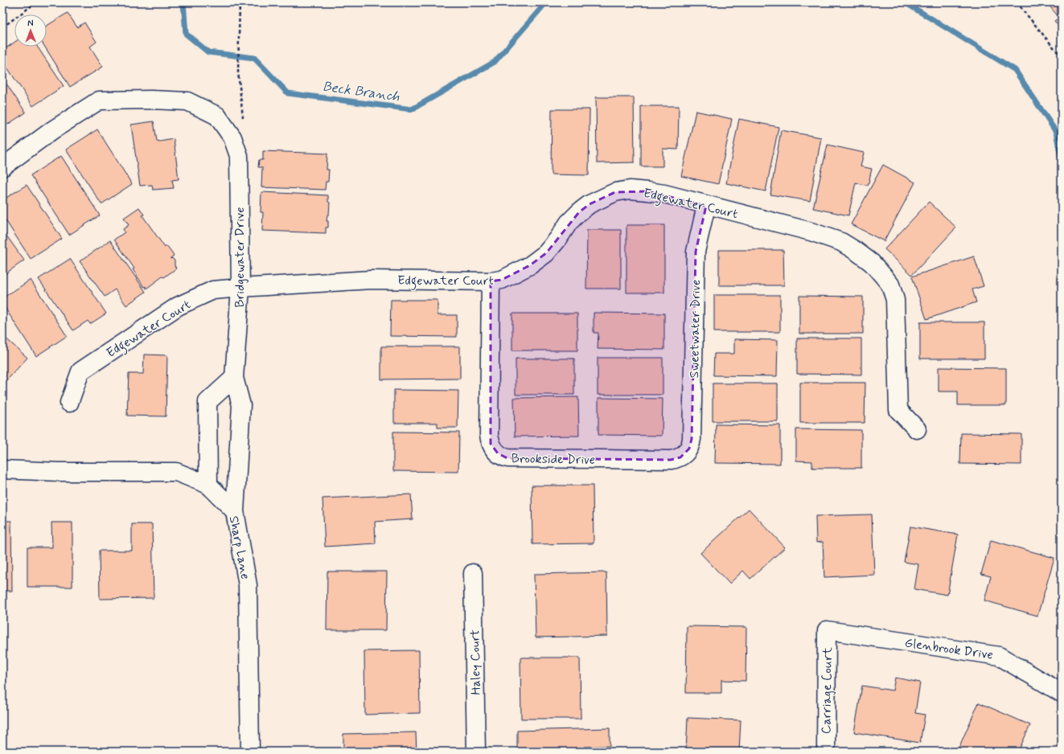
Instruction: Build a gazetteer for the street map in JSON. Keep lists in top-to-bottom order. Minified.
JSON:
{"streets":{"street":["Edgewater Court","Bridgewater Drive","Sweetwater Drive","Brookside Drive","Sharp Lane","Glenbrook Drive","Haley Court","Carriage Court"]},"crossings":[["Edgewater Court","Bridgewater Drive"],["Edgewater Court","Sweetwater Drive"],["Edgewater Court","Brookside Drive"],["Bridgewater Drive","Sharp Lane"],["Sweetwater Drive","Brookside Drive"],["Glenbrook Drive","Carriage Court"]],"water":["Beck Branch"],"north":"top"}
